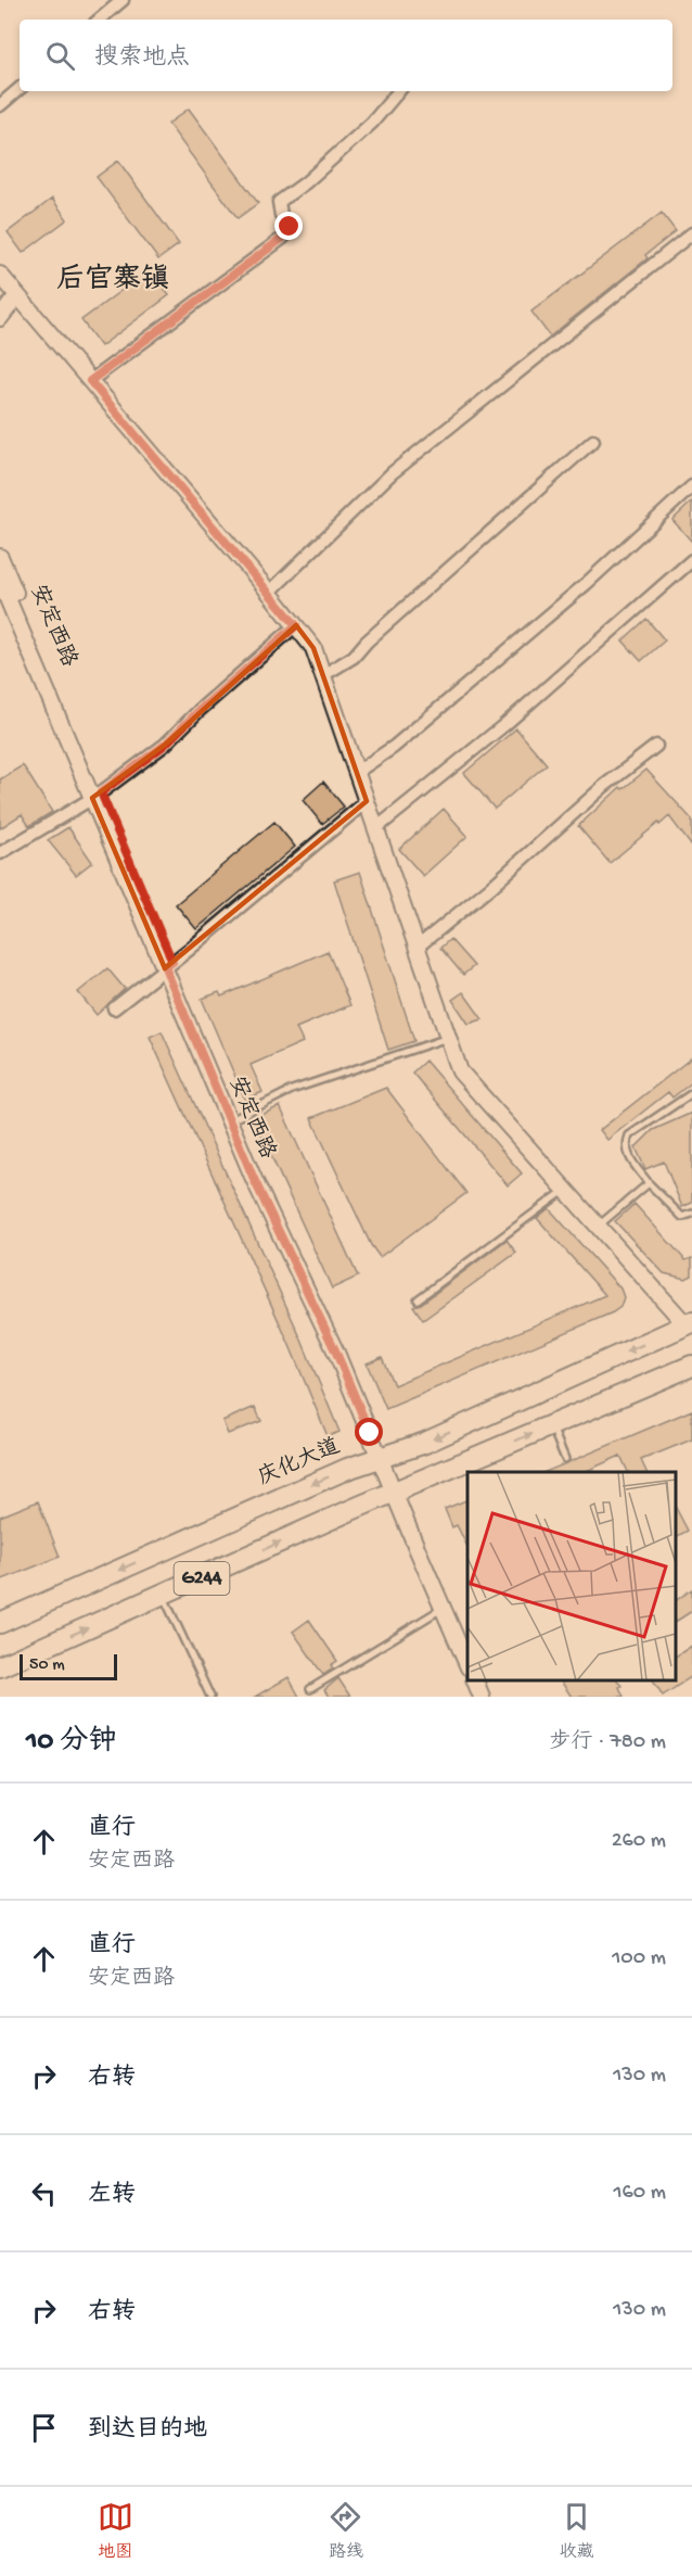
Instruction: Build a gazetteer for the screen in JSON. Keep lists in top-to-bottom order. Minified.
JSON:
{"streets":{"highway":["庆化大道","G244"],"street":["安定西路"]},"crossings":[["安定西路","庆化大道"],["安定西路","G244"]],"districts":["后官寨镇"],"scale_bar":"50 m","page":{"search":"搜索地点","scale":"50 m","heading":["10 分钟","步行 · 780 m"],"list":[["直行","安定西路","260 m"],["直行","安定西路","100 m"],["右转","130 m"],["左转","160 m"],["右转","130 m"],"到达目的地"],"nav":["地图","路线","收藏"]}}
